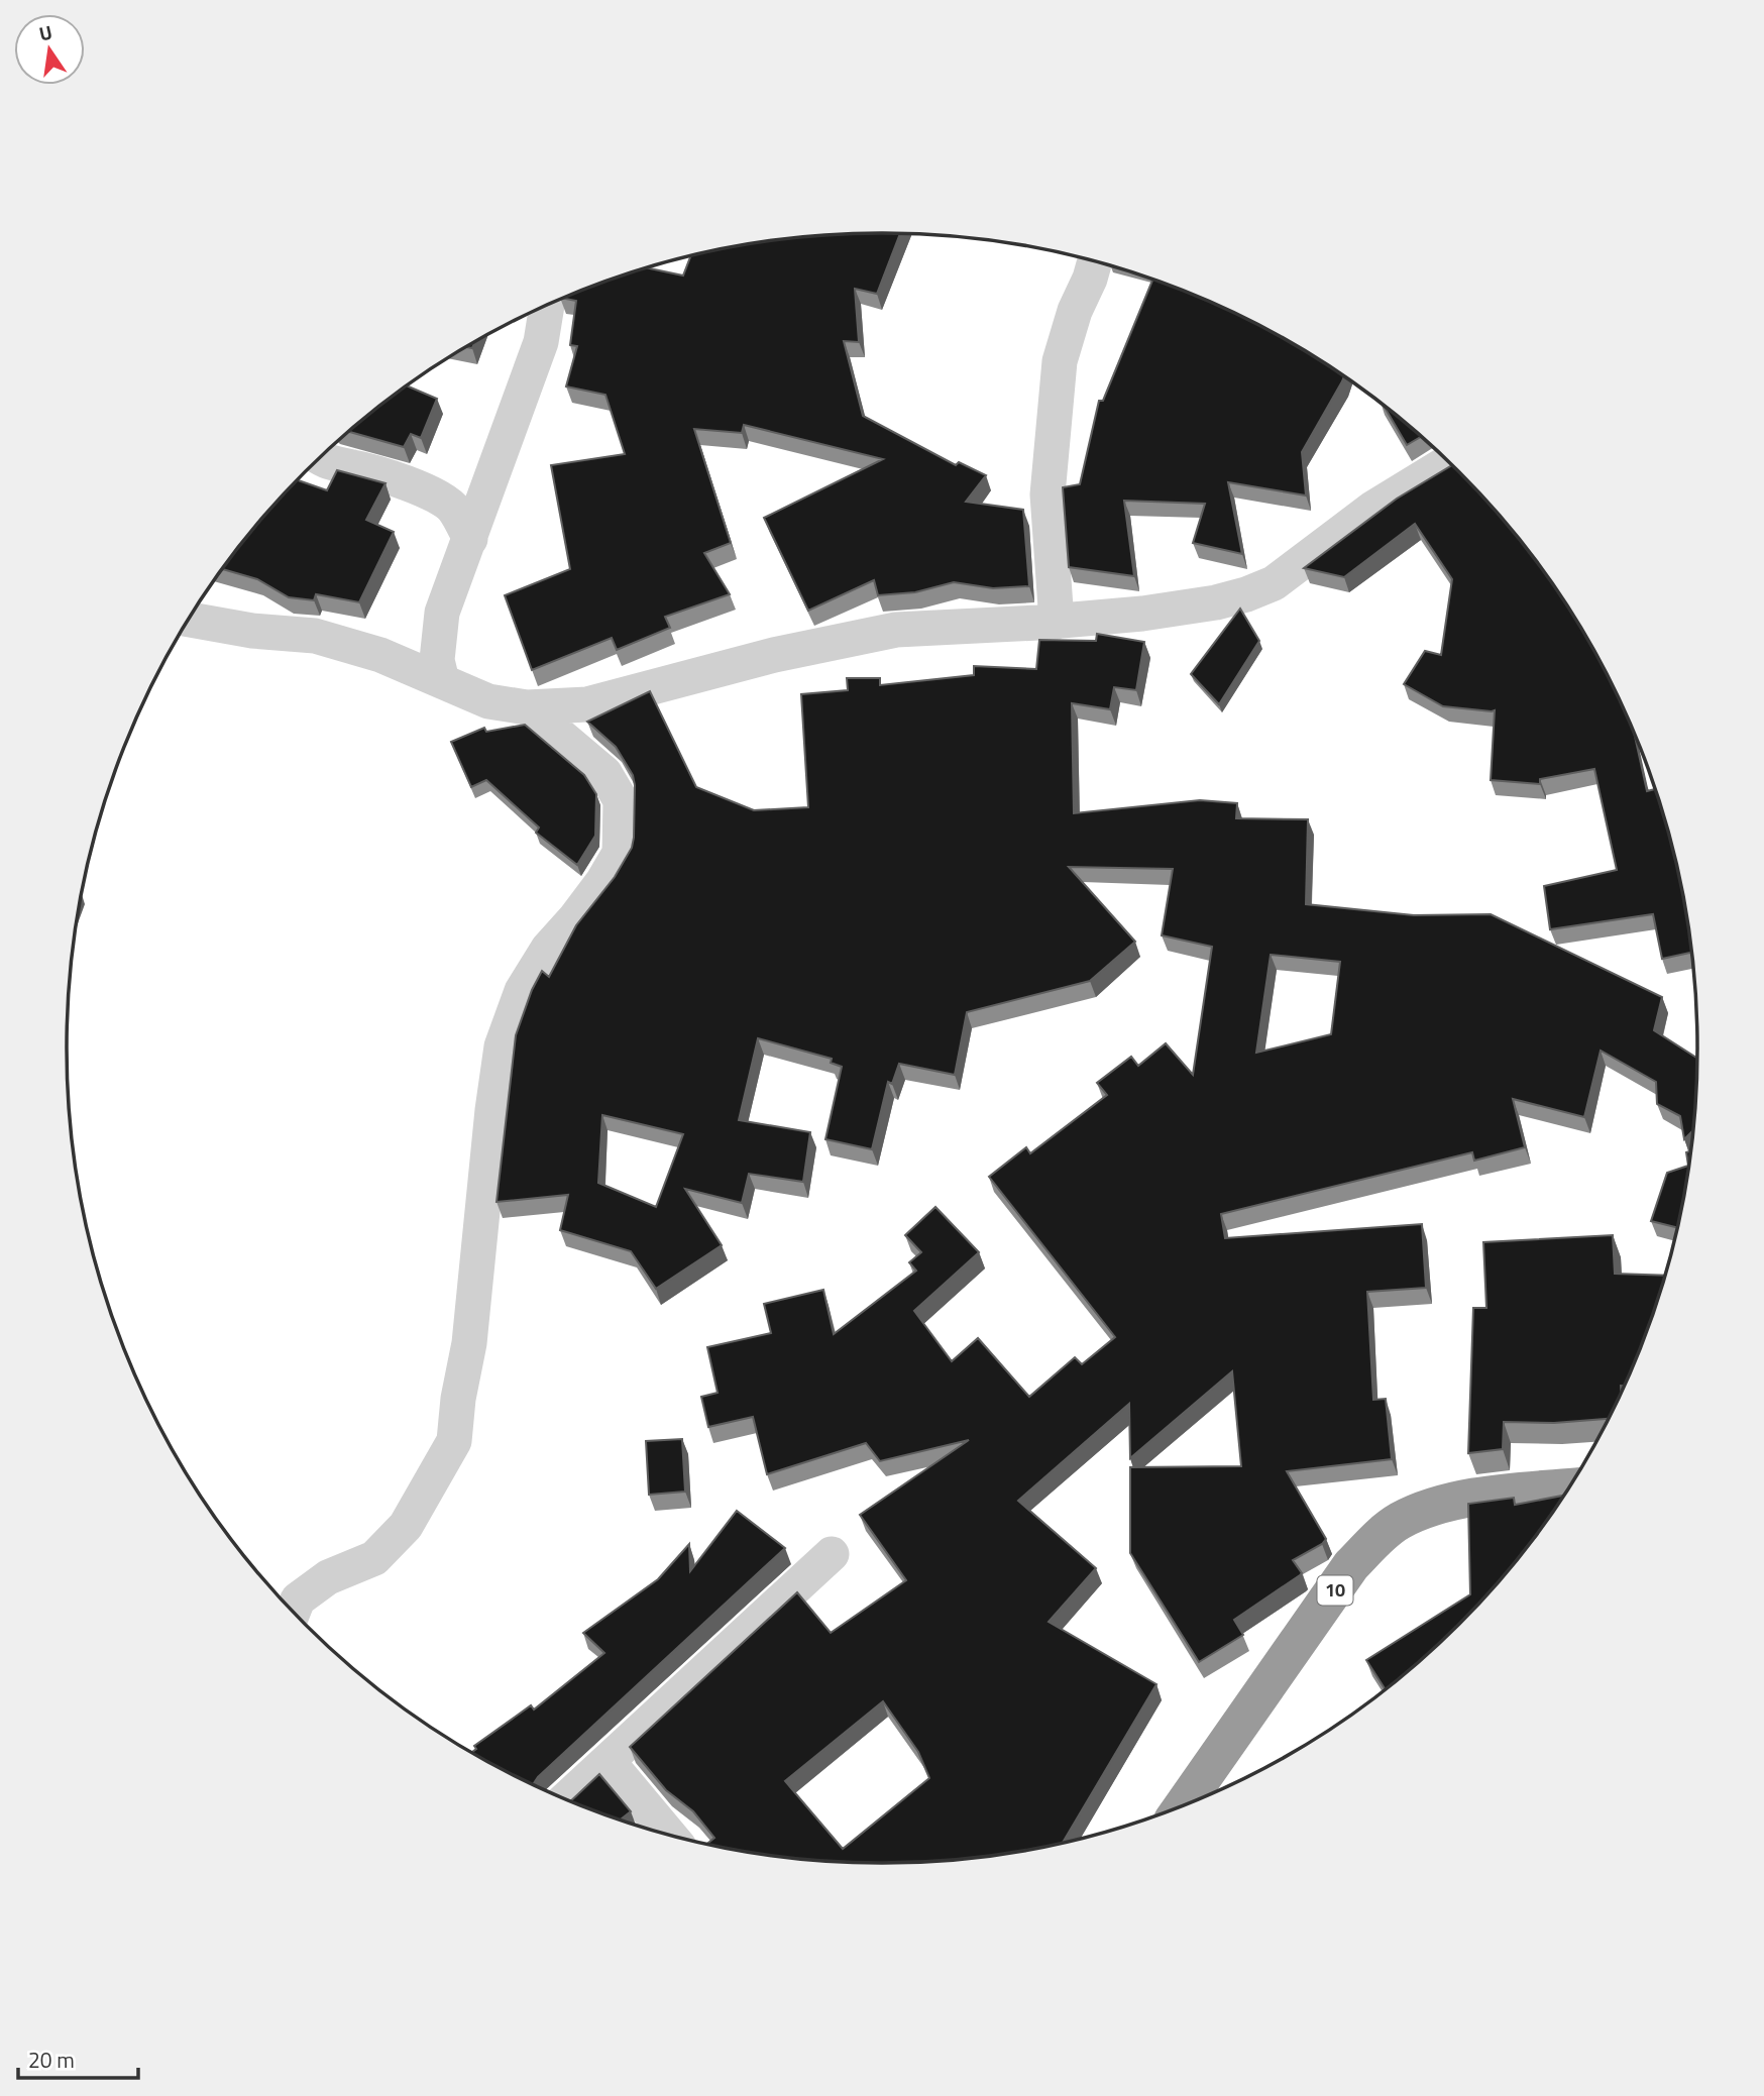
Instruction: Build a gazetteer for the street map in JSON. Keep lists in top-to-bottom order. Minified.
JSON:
{"streets":{"highway":["10"]},"scale_bar":"20 m","north":"top"}
